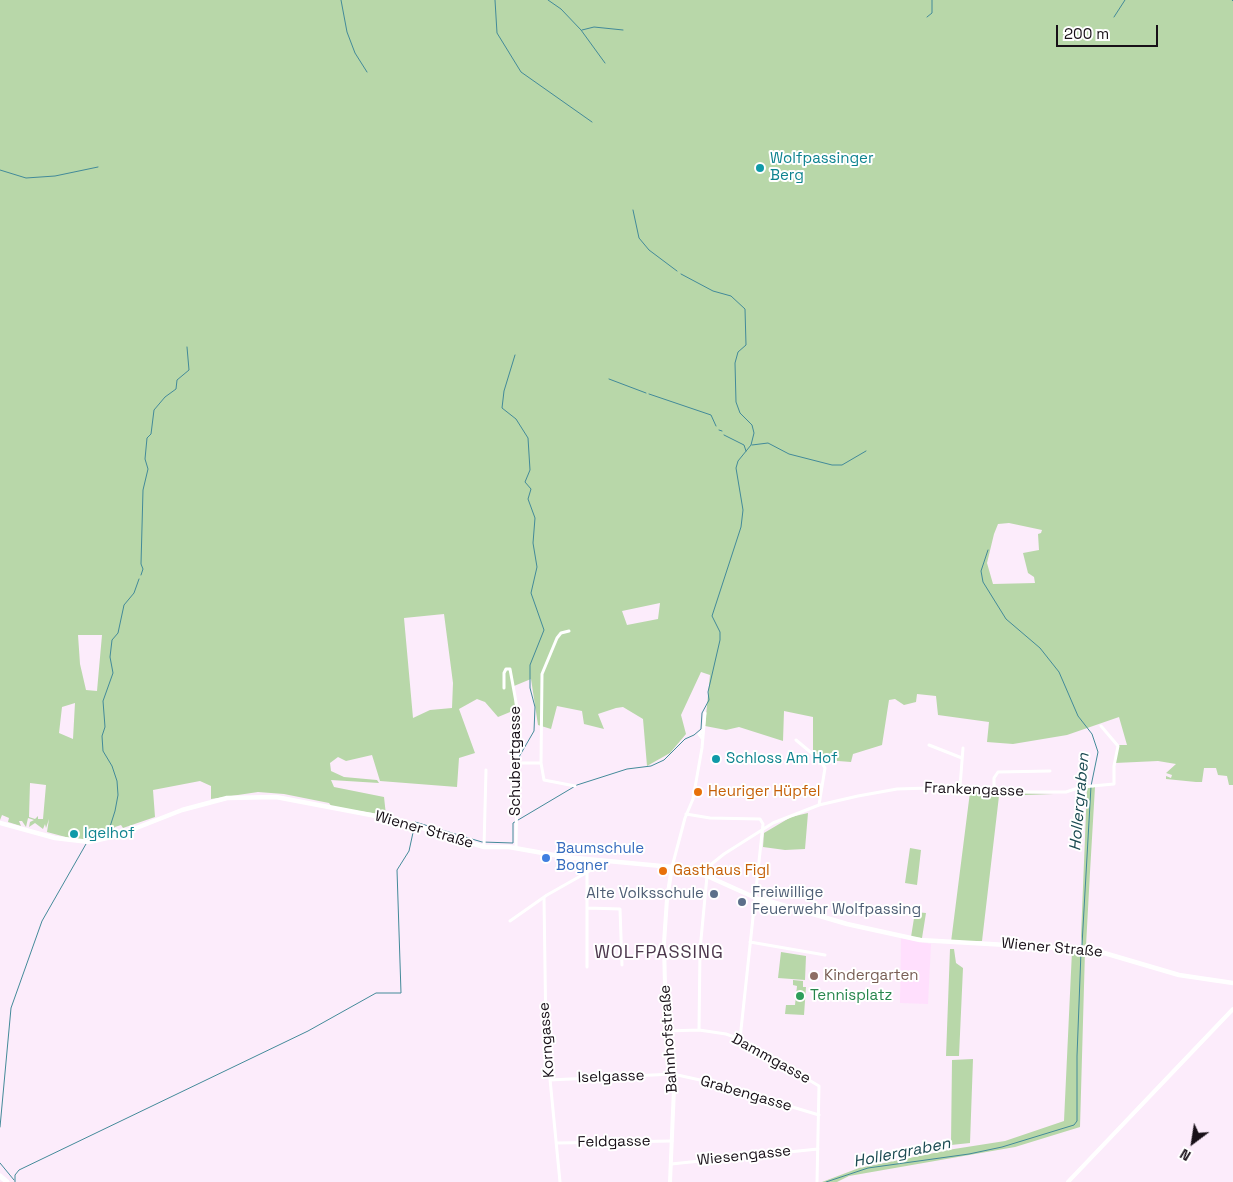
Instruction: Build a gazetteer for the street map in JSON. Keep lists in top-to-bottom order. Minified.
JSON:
{"streets":{"main road":["Wiener Straße"],"street":["Schubertgasse","Frankengasse","Bahnhofstraße","Korngasse","Dammgasse","Iselgasse","Grabengasse","Feldgasse","Wiesengasse"]},"crossings":[["Schubertgasse","Wiener Straße"],["Frankengasse","Wiener Straße"],["Wiener Straße","Bahnhofstraße"],["Bahnhofstraße","Dammgasse"],["Bahnhofstraße","Iselgasse"],["Bahnhofstraße","Grabengasse"],["Bahnhofstraße","Feldgasse"],["Bahnhofstraße","Wiesengasse"],["Korngasse","Iselgasse"],["Korngasse","Feldgasse"],["Dammgasse","Grabengasse"],["Dammgasse","Wiesengasse"],["Iselgasse","Grabengasse"]],"districts":["WOLFPASSING"],"water":["Hollergraben"],"places":["Wolfpassinger Berg","Schloss Am Hof","Heuriger Hüpfel","Igelhof","Baumschule Bogner","Gasthaus Figl","Alte Volksschule","Freiwillige Feuerwehr Wolfpassing","Kindergarten","Tennisplatz"],"scale_bar":"200 m","north":"bottom left"}
